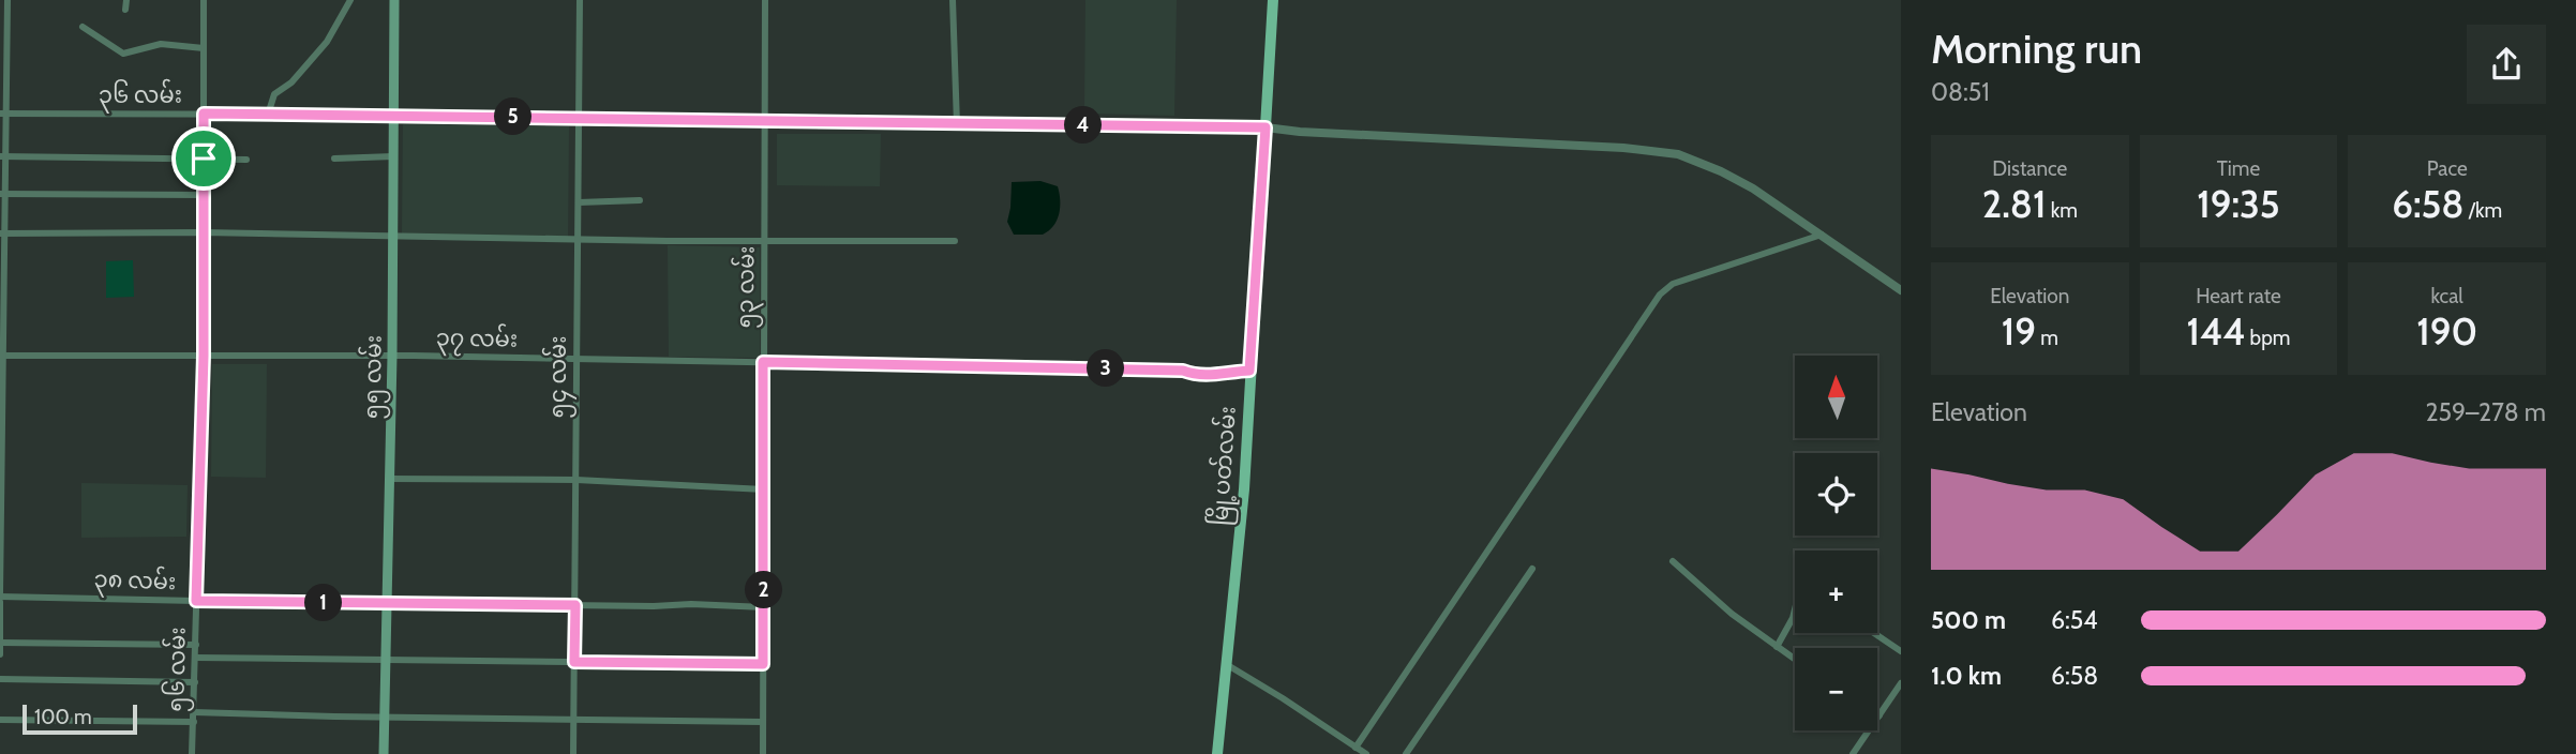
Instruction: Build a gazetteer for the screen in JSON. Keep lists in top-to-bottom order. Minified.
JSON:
{"streets":{"main road":["၅၅ လမ်း","မြို့ပတ်လမ်း"],"street":["၃၆ လမ်း","၅၃ လမ်း","၃၇ လမ်း","၅၄ လမ်း","၃၈ လမ်း","၅၆ လမ်း"]},"crossings":[["၃၆ လမ်း","၅၃ လမ်း"],["၃၆ လမ်း","၅၅ လမ်း"],["၃၆ လမ်း","၅၄ လမ်း"],["၃၆ လမ်း","မြို့ပတ်လမ်း"],["၃၆ လမ်း","၅၆ လမ်း"],["၅၃ လမ်း","၃၇ လမ်း"],["၅၃ လမ်း","၃၈ လမ်း"],["၃၇ လမ်း","၅၅ လမ်း"],["၃၇ လမ်း","၅၄ လမ်း"],["၃၇ လမ်း","မြို့ပတ်လမ်း"],["၃၇ လမ်း","၅၆ လမ်း"],["၅၅ လမ်း","၃၈ လမ်း"],["၅၄ လမ်း","၃၈ လမ်း"],["၃၈ လမ်း","၅၆ လမ်း"]],"scale_bar":"100 m","north":"top","page":{"heading":["Morning run","08:51"],"pins":["5","4","3","2","1"],"stats":[["Distance","2.81 km"],["Time","19:35"],["Pace","6:58 /km"],["Elevation","19 m"],["Heart rate","144 bpm"],["kcal","190"]],"map_buttons":["+","−"],"chart":["Elevation","259–278 m"],"list":[{"name":"500 m","note":"6:54"},{"name":"1.0 km","note":"6:58"}],"scale":"100 m"}}
